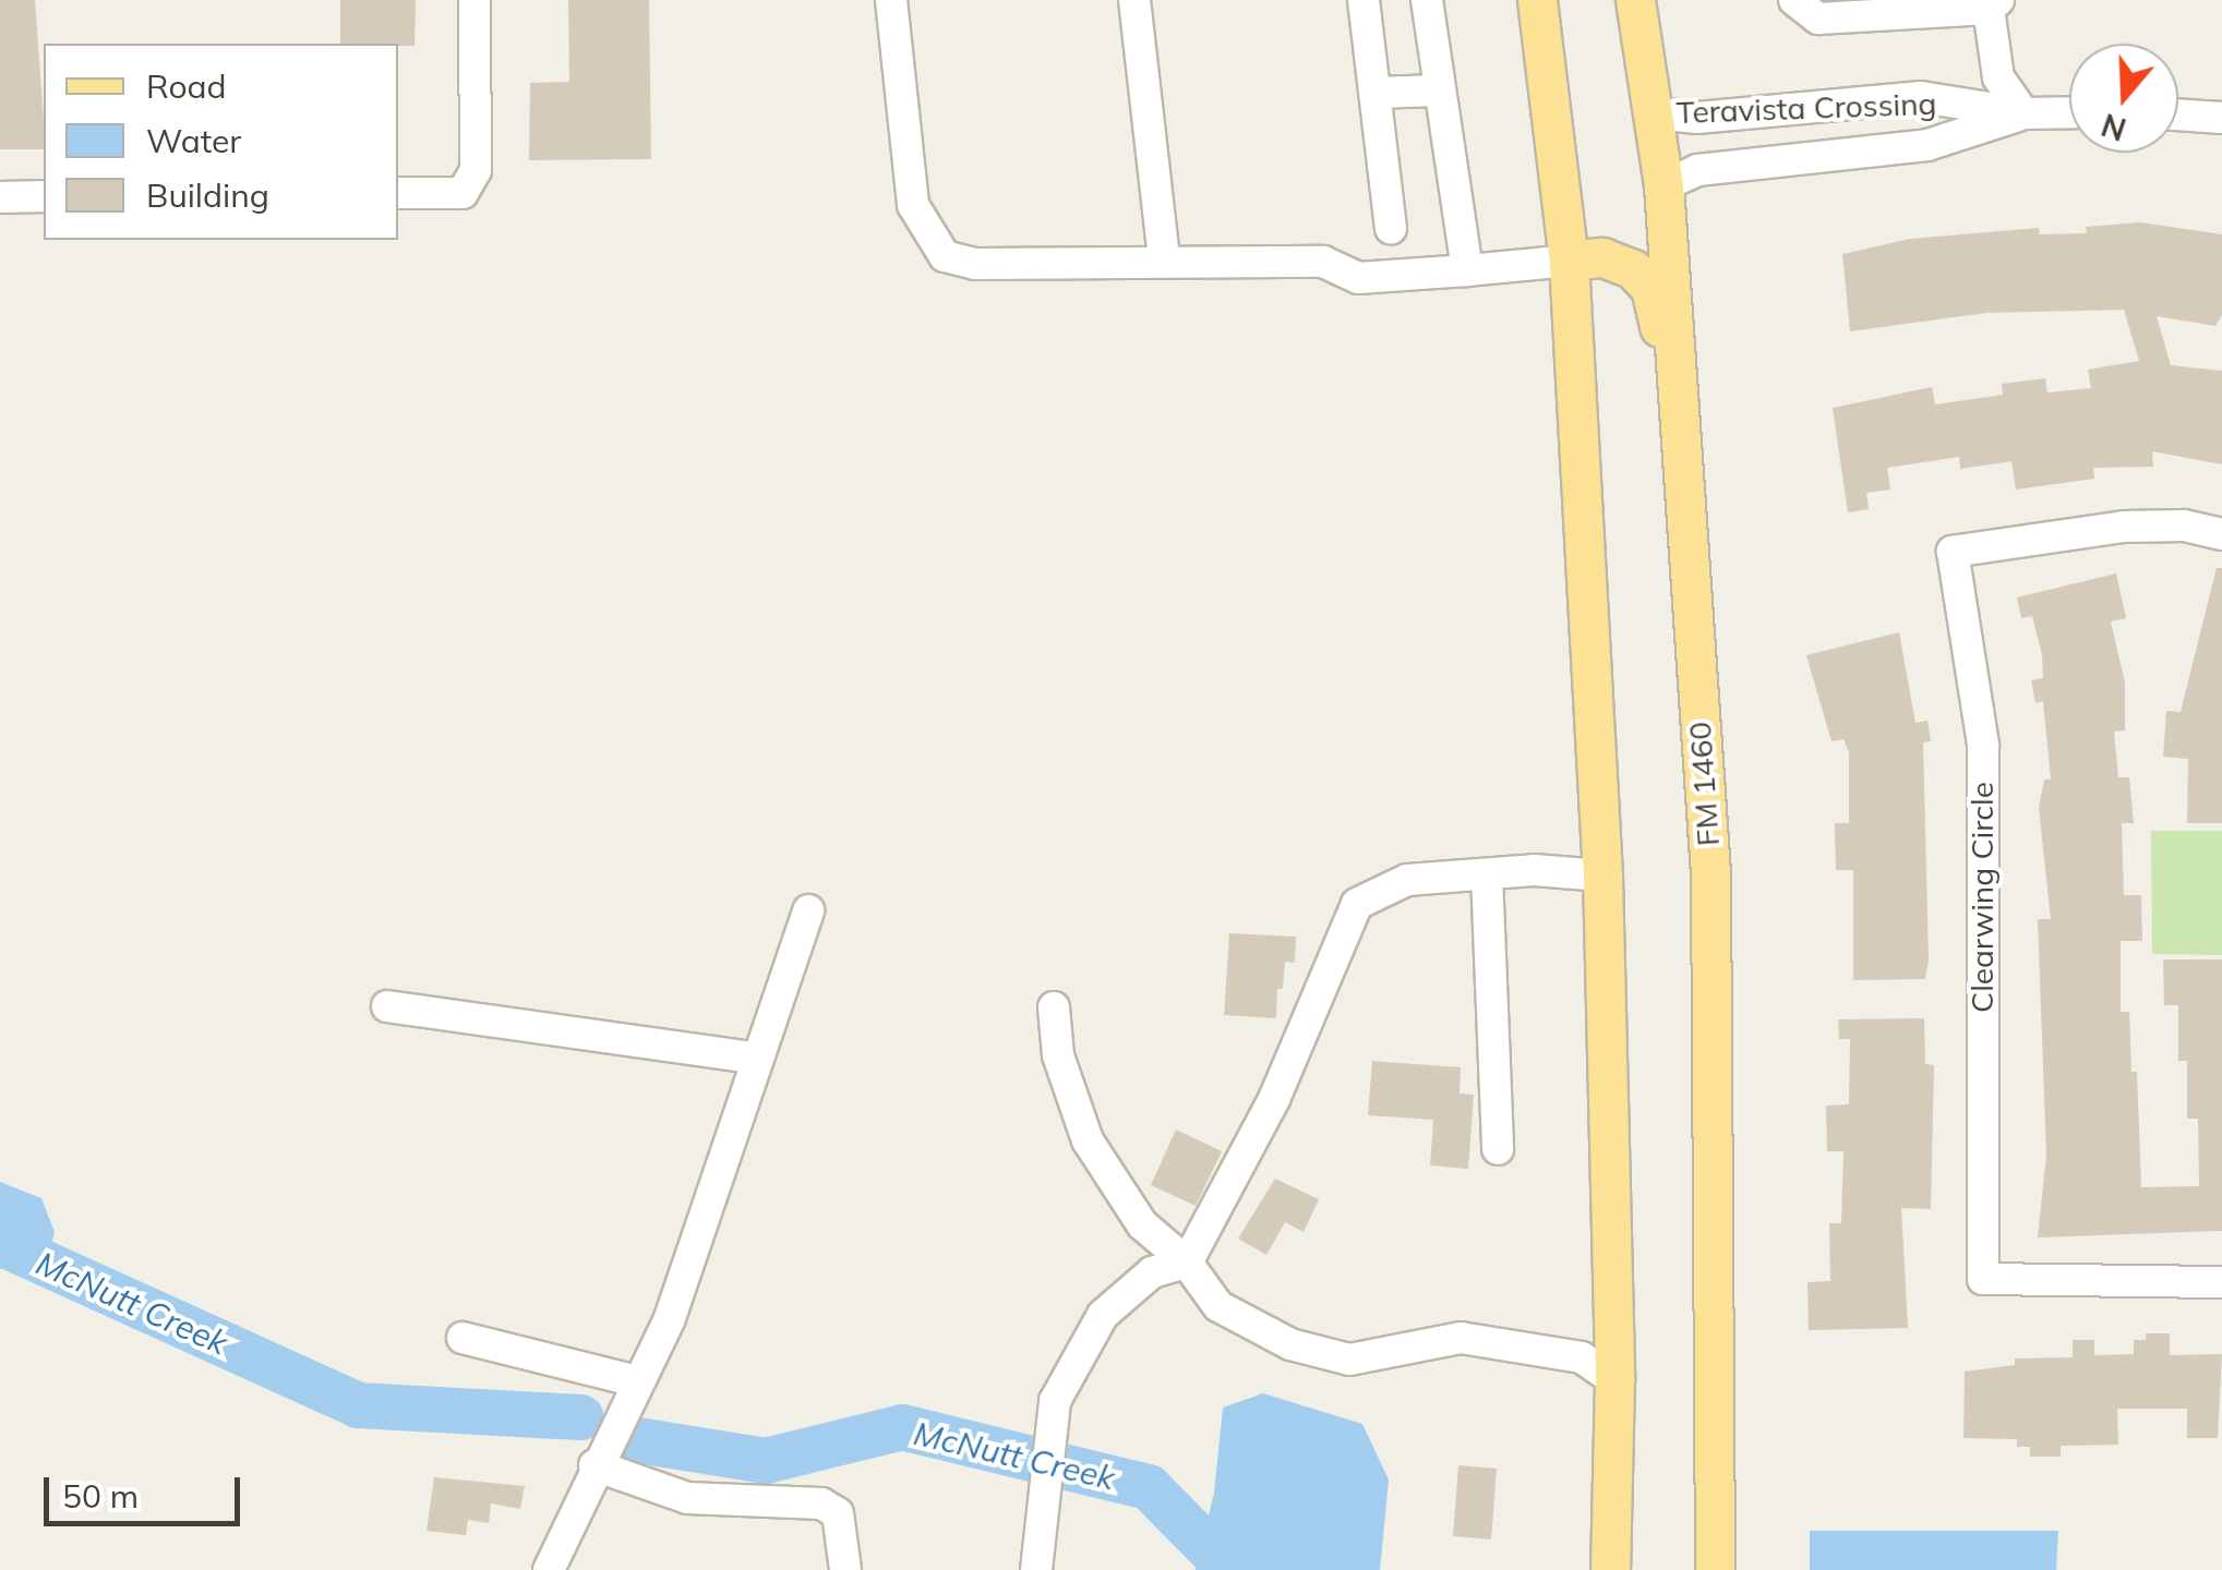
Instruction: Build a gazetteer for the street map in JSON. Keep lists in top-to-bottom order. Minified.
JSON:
{"streets":{"main road":["FM 1460"],"street":["Teravista Crossing","Clearwing Circle"]},"crossings":[["Teravista Crossing","FM 1460"]],"water":["McNutt Creek"],"legend":["Road","Water","Building"],"scale_bar":"50 m","north":"bottom"}
